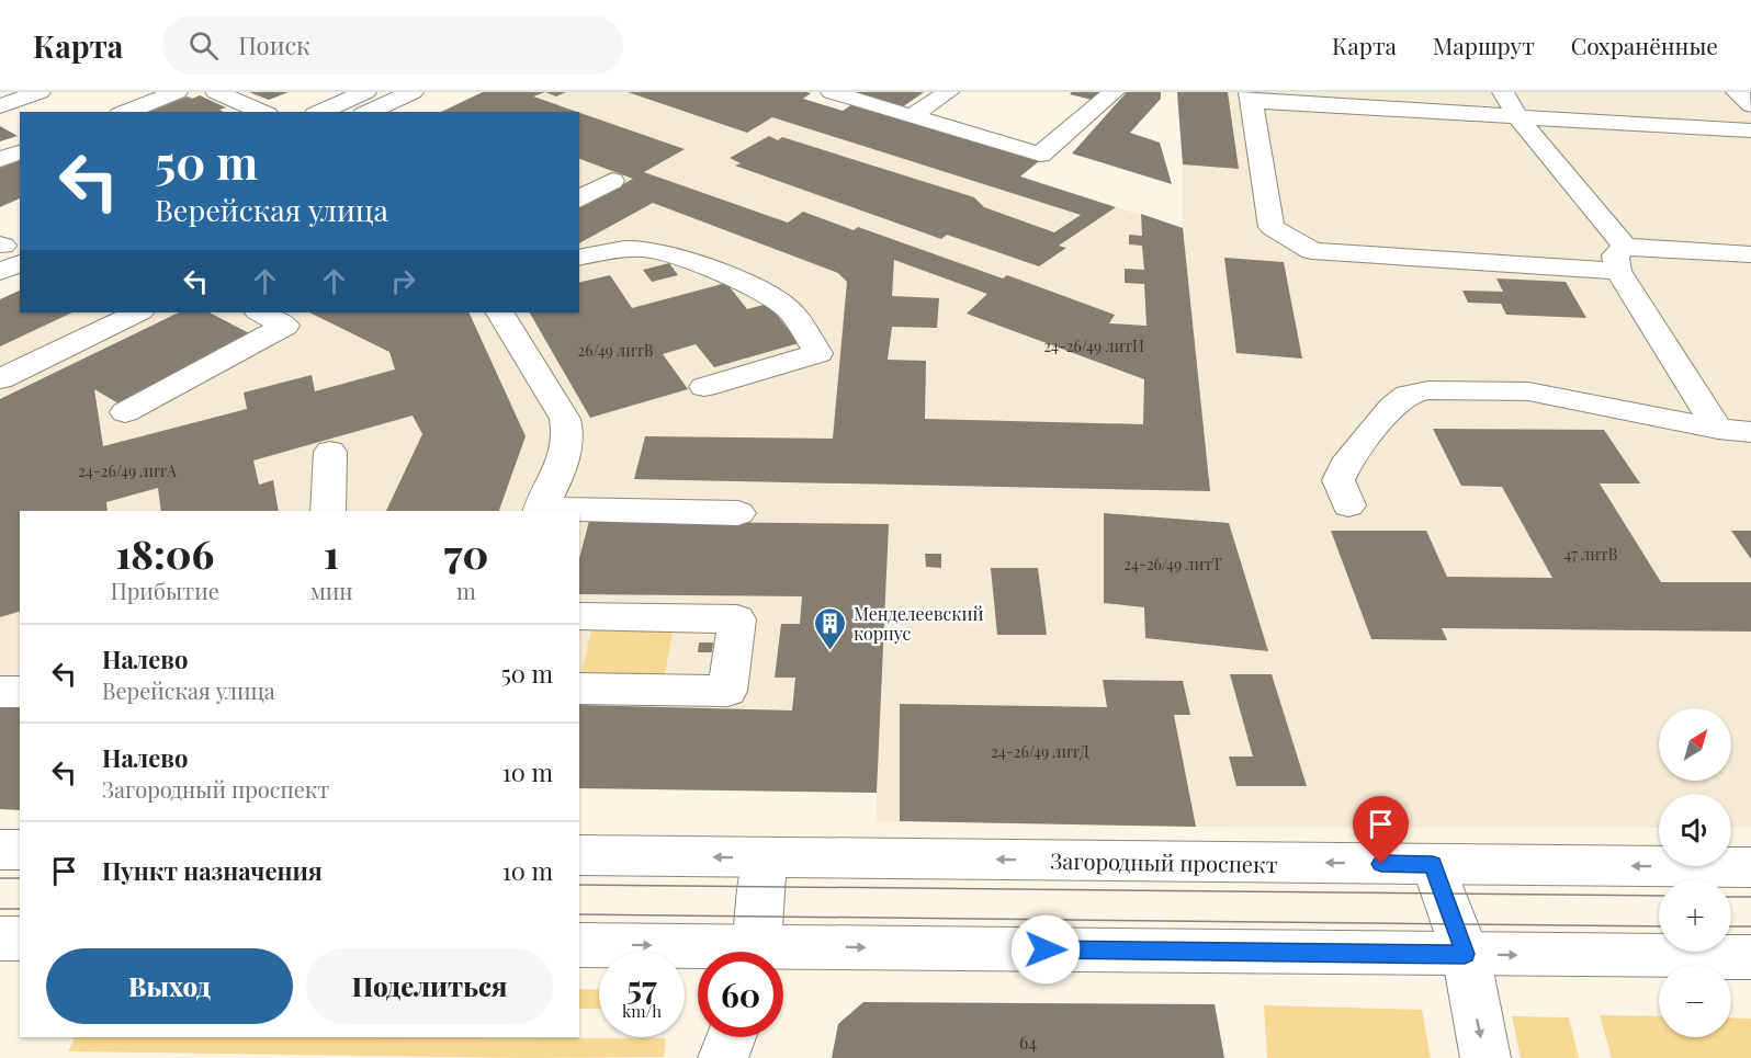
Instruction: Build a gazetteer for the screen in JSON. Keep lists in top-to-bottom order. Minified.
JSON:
{"streets":{"main road":["Загородный проспект"]},"places":{"building":["Менделеевский корпус"]},"house_numbers":["24-26/49 литИ","26/49 литВ","24-26/49 литА","47 литВ","24-26/49 литТ","24-26/49 литД","64"],"north":"top right","page":{"header":"Карта","search":"Поиск","nav":["Карта","Маршрут","Сохранённые"],"turn":["50 m","Верейская улица"],"eta":["18:06","Прибытие","1","мин","70","m"],"list":[{"name":"Налево","note":"Верейская улица","value":"50 m"},{"name":"Налево","note":"Загородный проспект","value":"10 m"},{"name":"Пункт назначения","value":"10 m"}],"map_buttons":["+","−"],"buttons":["Выход","Поделиться"],"speed":"57 km/h","limit":"60"}}
